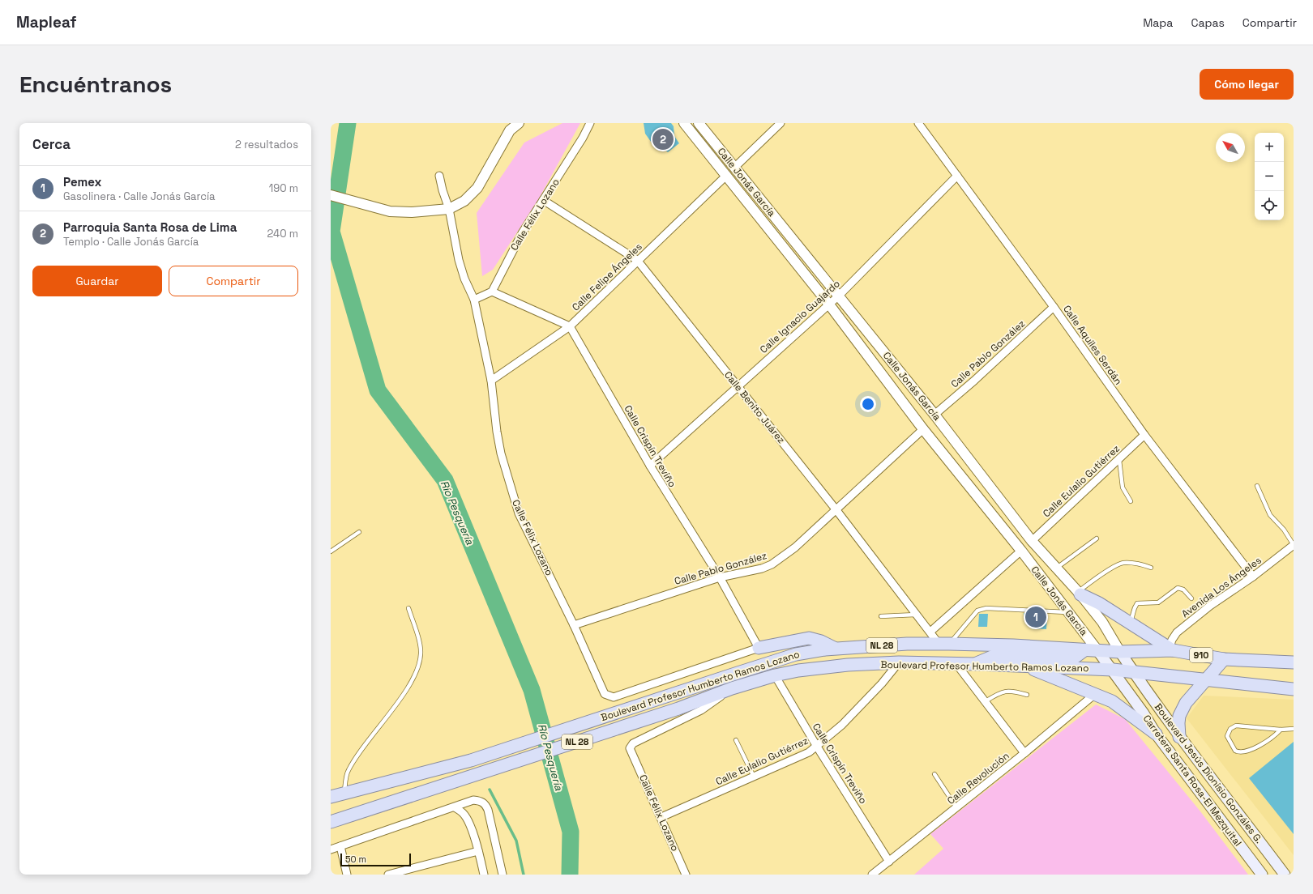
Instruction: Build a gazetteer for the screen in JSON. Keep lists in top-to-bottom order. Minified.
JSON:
{"streets":{"main road":["NL 28","910","Boulevard Profesor Humberto Ramos Lozano","Boulevard Jesús Dionisio Gonzáles G.","Carretera Santa Rosa-El Mezquital"],"street":["Calle Jonás García","Calle Félix Lozano","Calle Felipe Ángeles","Calle Ignacio Guajardo","Calle Aquiles Serdán","Calle Pablo González","Calle Benito Juárez","Calle Crispín Treviño","Calle Eulalio Gutiérrez","Avenida Los Ángeles","Calle Revolución"]},"crossings":[["Calle Jonás García","Calle Felipe Ángeles"],["Calle Jonás García","Calle Ignacio Guajardo"],["Calle Jonás García","Calle Pablo González"],["Calle Jonás García","Calle Eulalio Gutiérrez"],["Calle Jonás García","Boulevard Profesor Humberto Ramos Lozano"],["Calle Jonás García","Boulevard Jesús Dionisio Gonzáles G."],["Calle Jonás García","Carretera Santa Rosa-El Mezquital"],["Calle Félix Lozano","Calle Felipe Ángeles"],["Calle Félix Lozano","Calle Pablo González"],["Calle Félix Lozano","Calle Benito Juárez"],["Calle Félix Lozano","Calle Crispín Treviño"],["Calle Félix Lozano","Calle Eulalio Gutiérrez"],["Calle Félix Lozano","Boulevard Profesor Humberto Ramos Lozano"],["Calle Felipe Ángeles","Calle Benito Juárez"],["Calle Felipe Ángeles","Calle Crispín Treviño"],["Calle Ignacio Guajardo","Calle Aquiles Serdán"],["Calle Ignacio Guajardo","Calle Benito Juárez"],["Calle Ignacio Guajardo","Calle Crispín Treviño"],["Calle Aquiles Serdán","Calle Pablo González"],["Calle Aquiles Serdán","Calle Eulalio Gutiérrez"],["Calle Aquiles Serdán","Avenida Los Ángeles"],["Calle Pablo González","Calle Benito Juárez"],["Calle Pablo González","Calle Crispín Treviño"],["Calle Benito Juárez","Boulevard Profesor Humberto Ramos Lozano"],["Calle Crispín Treviño","Calle Eulalio Gutiérrez"],["Calle Crispín Treviño","Boulevard Profesor Humberto Ramos Lozano"],["Calle Crispín Treviño","Calle Revolución"],["Calle Eulalio Gutiérrez","Boulevard Profesor Humberto Ramos Lozano"],["Avenida Los Ángeles","Boulevard Profesor Humberto Ramos Lozano"],["Boulevard Profesor Humberto Ramos Lozano","Boulevard Jesús Dionisio Gonzáles G."],["Boulevard Profesor Humberto Ramos Lozano","Carretera Santa Rosa-El Mezquital"]],"water":["Río Pesquería"],"scale_bar":"50 m","north":"top left","page":{"header":"Mapleaf","nav":["Mapa","Capas","Compartir"],"buttons":["Cómo llegar",["Guardar","Compartir"]],"title":"Encuéntranos","heading":["Cerca","2 resultados"],"pins":["2","1"],"map_buttons":["+","−"],"list":[{"mark":"1","name":"Pemex","note":"Gasolinera · Calle Jonás García","value":"190 m"},{"mark":"2","name":"Parroquia Santa Rosa de Lima","note":"Templo · Calle Jonás García","value":"240 m"}],"scale":"50 m"}}
